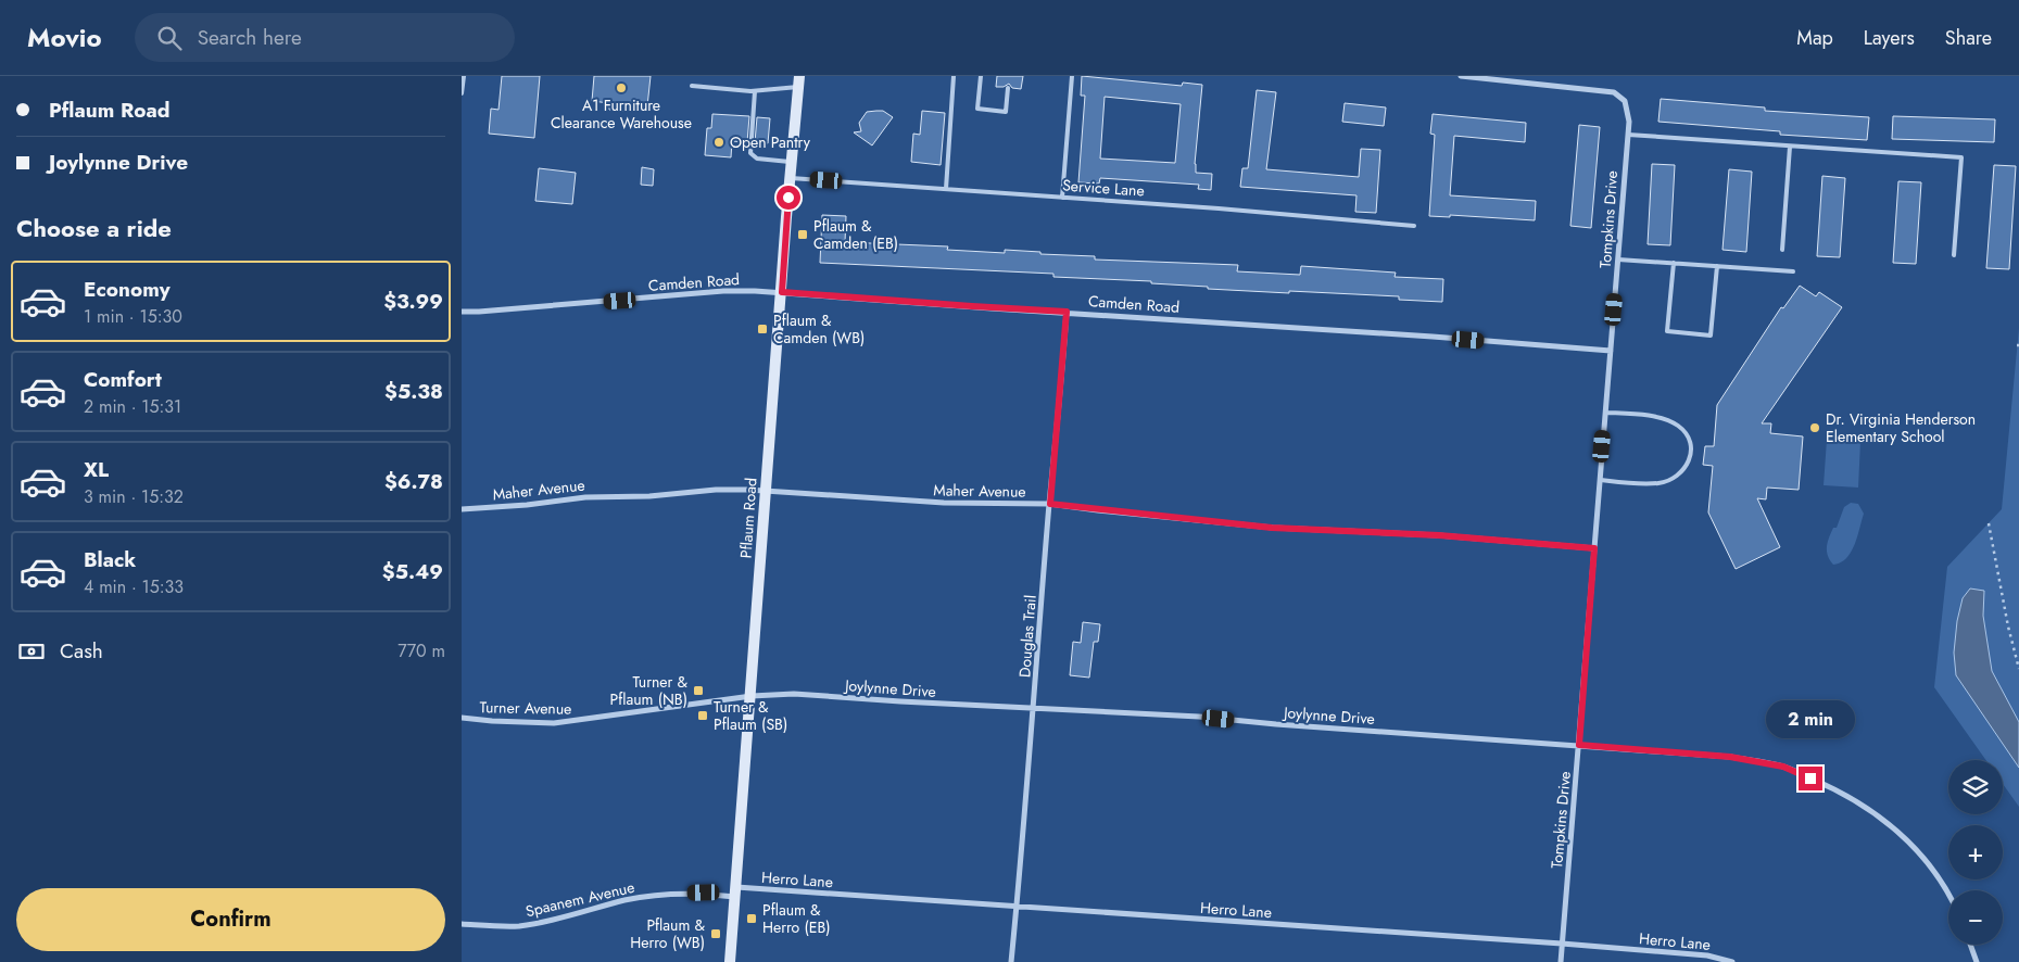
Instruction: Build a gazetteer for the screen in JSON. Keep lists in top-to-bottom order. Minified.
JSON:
{"streets":{"street":["Tompkins Drive","Camden Road","Maher Avenue","Pflaum Road","Douglas Trail","Joylynne Drive","Turner Avenue","Herro Lane","Spaanem Avenue"],"lane":["Service Lane"]},"crossings":[["Service Lane","Pflaum Road"],["Tompkins Drive","Camden Road"],["Tompkins Drive","Maher Avenue"],["Tompkins Drive","Joylynne Drive"],["Tompkins Drive","Herro Lane"],["Camden Road","Pflaum Road"],["Camden Road","Douglas Trail"],["Maher Avenue","Pflaum Road"],["Maher Avenue","Douglas Trail"],["Pflaum Road","Joylynne Drive"],["Pflaum Road","Turner Avenue"],["Pflaum Road","Herro Lane"],["Pflaum Road","Spaanem Avenue"],["Douglas Trail","Joylynne Drive"],["Douglas Trail","Herro Lane"],["Joylynne Drive","Turner Avenue"],["Herro Lane","Spaanem Avenue"]],"places":{"other":["A1 Furniture Clearance Warehouse","Open Pantry","Dr. Virginia Henderson Elementary School"],"transit":["Pflaum & Camden (EB)","Pflaum & Camden (WB)","Turner & Pflaum (NB)","Turner & Pflaum (SB)","Pflaum & Herro (EB)","Pflaum & Herro (WB)"]},"page":{"header":"Movio","search":"Search here","nav":["Map","Layers","Share"],"banner":["Pflaum Road","Joylynne Drive"],"heading":"Choose a ride","list":[{"name":"Economy","note":"1 min · 15:30","value":"$3.99"},{"name":"Comfort","note":"2 min · 15:31","value":"$5.38"},{"name":"XL","note":"3 min · 15:32","value":"$6.78"},{"name":"Black","note":"4 min · 15:33","value":"$5.49"}],"pay":["Cash","770 m"],"bubble":"2 min","map_buttons":["+","−"],"buttons":"Confirm"}}
